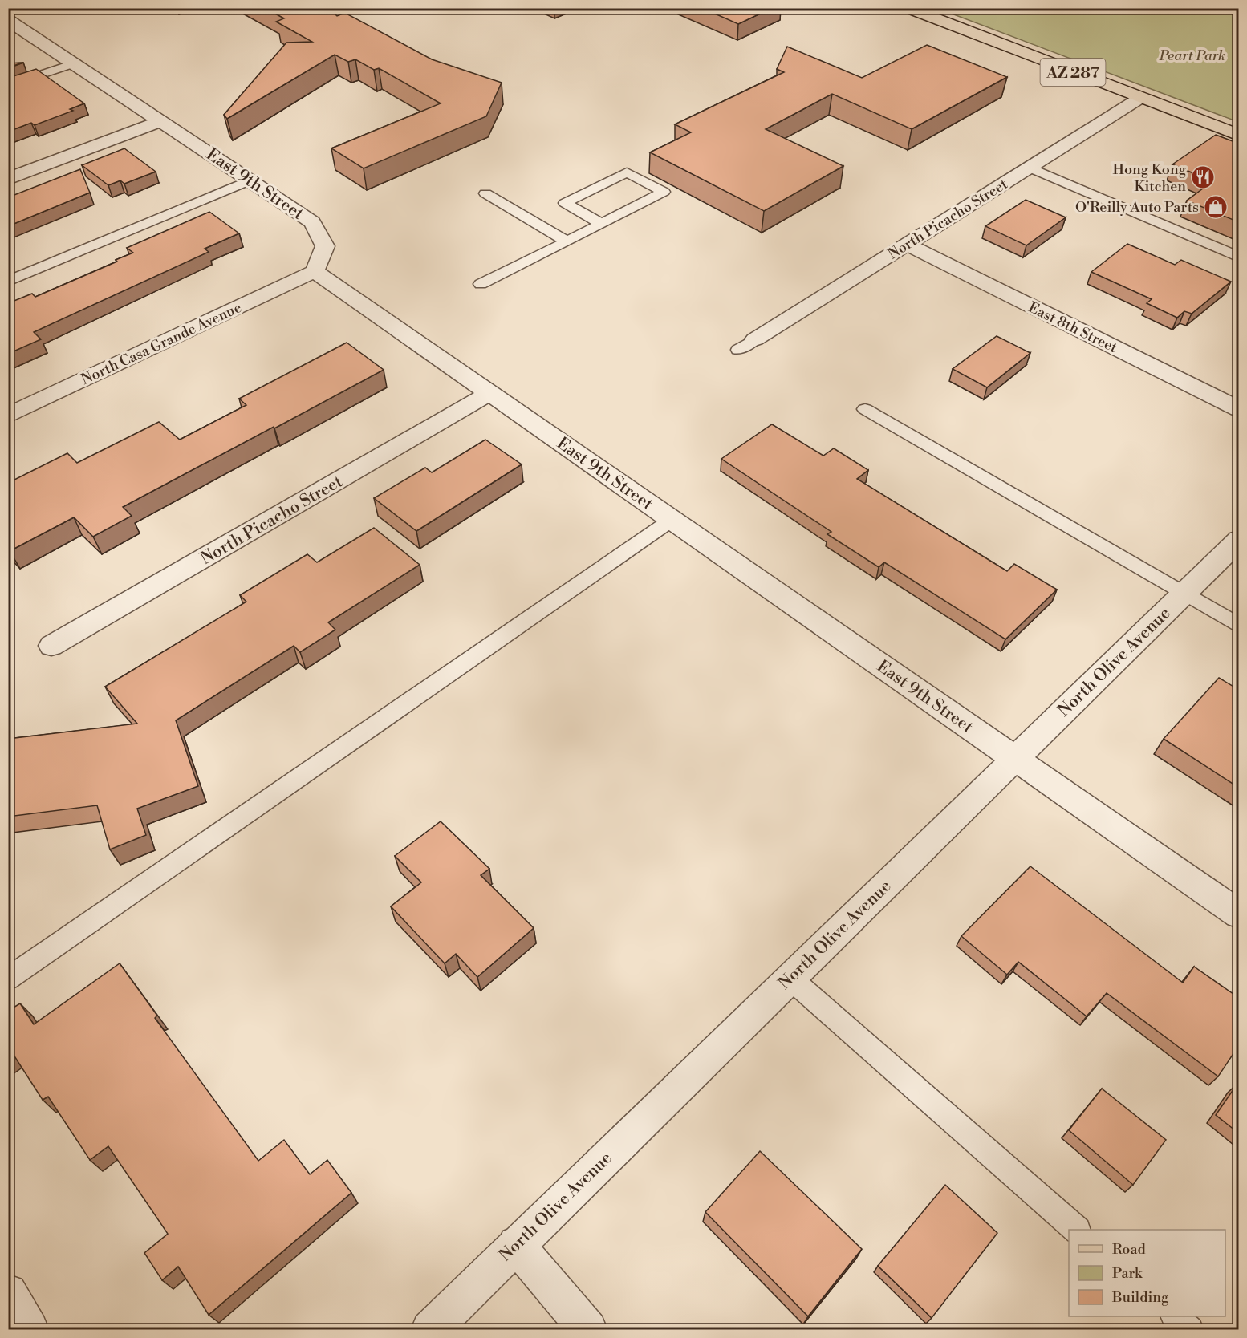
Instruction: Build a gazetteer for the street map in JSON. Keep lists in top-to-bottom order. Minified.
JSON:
{"streets":{"main road":["AZ 287"],"street":["East 9th Street","North Picacho Street","East 8th Street","North Casa Grande Avenue","North Olive Avenue"]},"crossings":[["AZ 287","North Picacho Street"],["East 9th Street","North Picacho Street"],["East 9th Street","North Casa Grande Avenue"],["East 9th Street","North Olive Avenue"],["North Picacho Street","East 8th Street"]],"parks":["Peart Park"],"places":{"restaurant":["Hong Kong Kitchen"],"shop":["O'Reilly Auto Parts"]},"legend":["Road","Park","Building"]}
